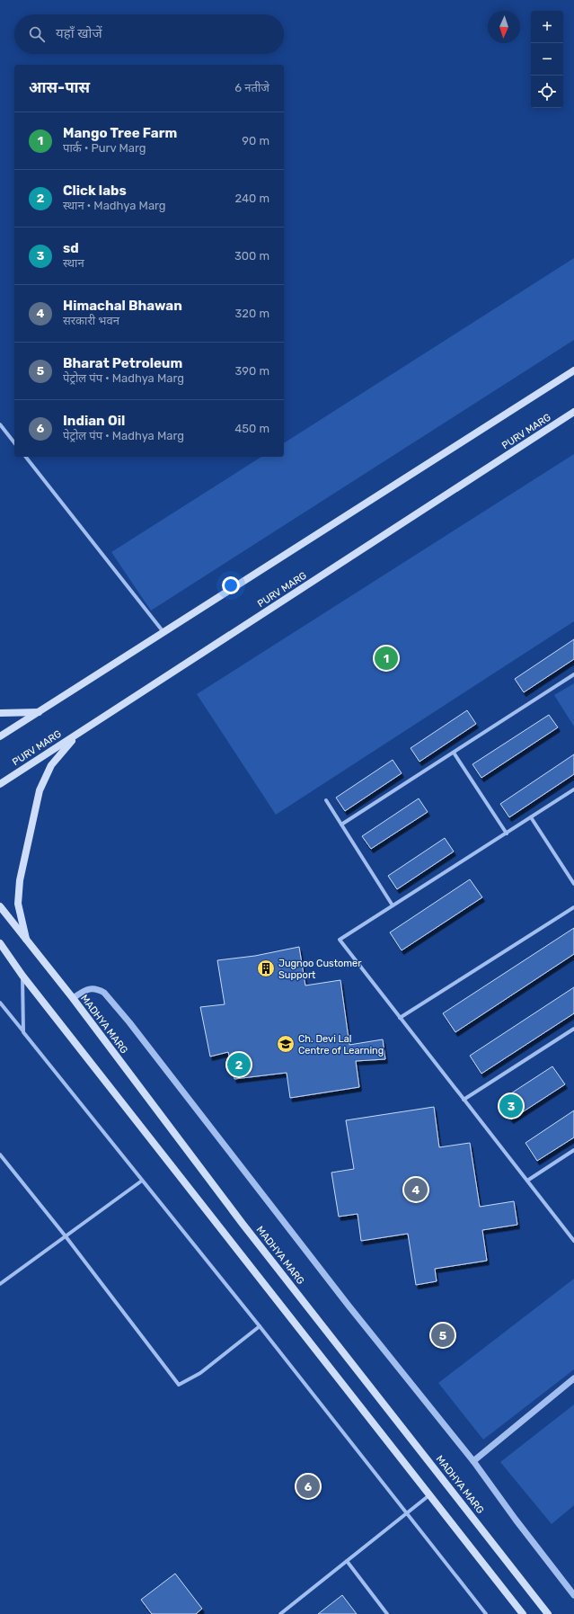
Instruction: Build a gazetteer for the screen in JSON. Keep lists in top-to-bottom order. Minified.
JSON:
{"streets":{"main road":["PURV MARG","MADHYA MARG"]},"places":{"building":["Jugnoo Customer Support"],"school or university":["Ch. Devi Lal Centre of Learning"]},"north":"bottom","page":{"map_buttons":["+","−"],"search":"यहाँ खोजें","heading":["आस-पास","6 नतीजे"],"list":[{"mark":"1","name":"Mango Tree Farm","note":"पार्क · Purv Marg","value":"90 m"},{"mark":"2","name":"Click labs","note":"स्थान · Madhya Marg","value":"240 m"},{"mark":"3","name":"sd","note":"स्थान","value":"300 m"},{"mark":"4","name":"Himachal Bhawan","note":"सरकारी भवन","value":"320 m"},{"mark":"5","name":"Bharat Petroleum","note":"पेट्रोल पंप · Madhya Marg","value":"390 m"},{"mark":"6","name":"Indian Oil","note":"पेट्रोल पंप · Madhya Marg","value":"450 m"}],"pins":["1","2","3","4","5","6"]}}
